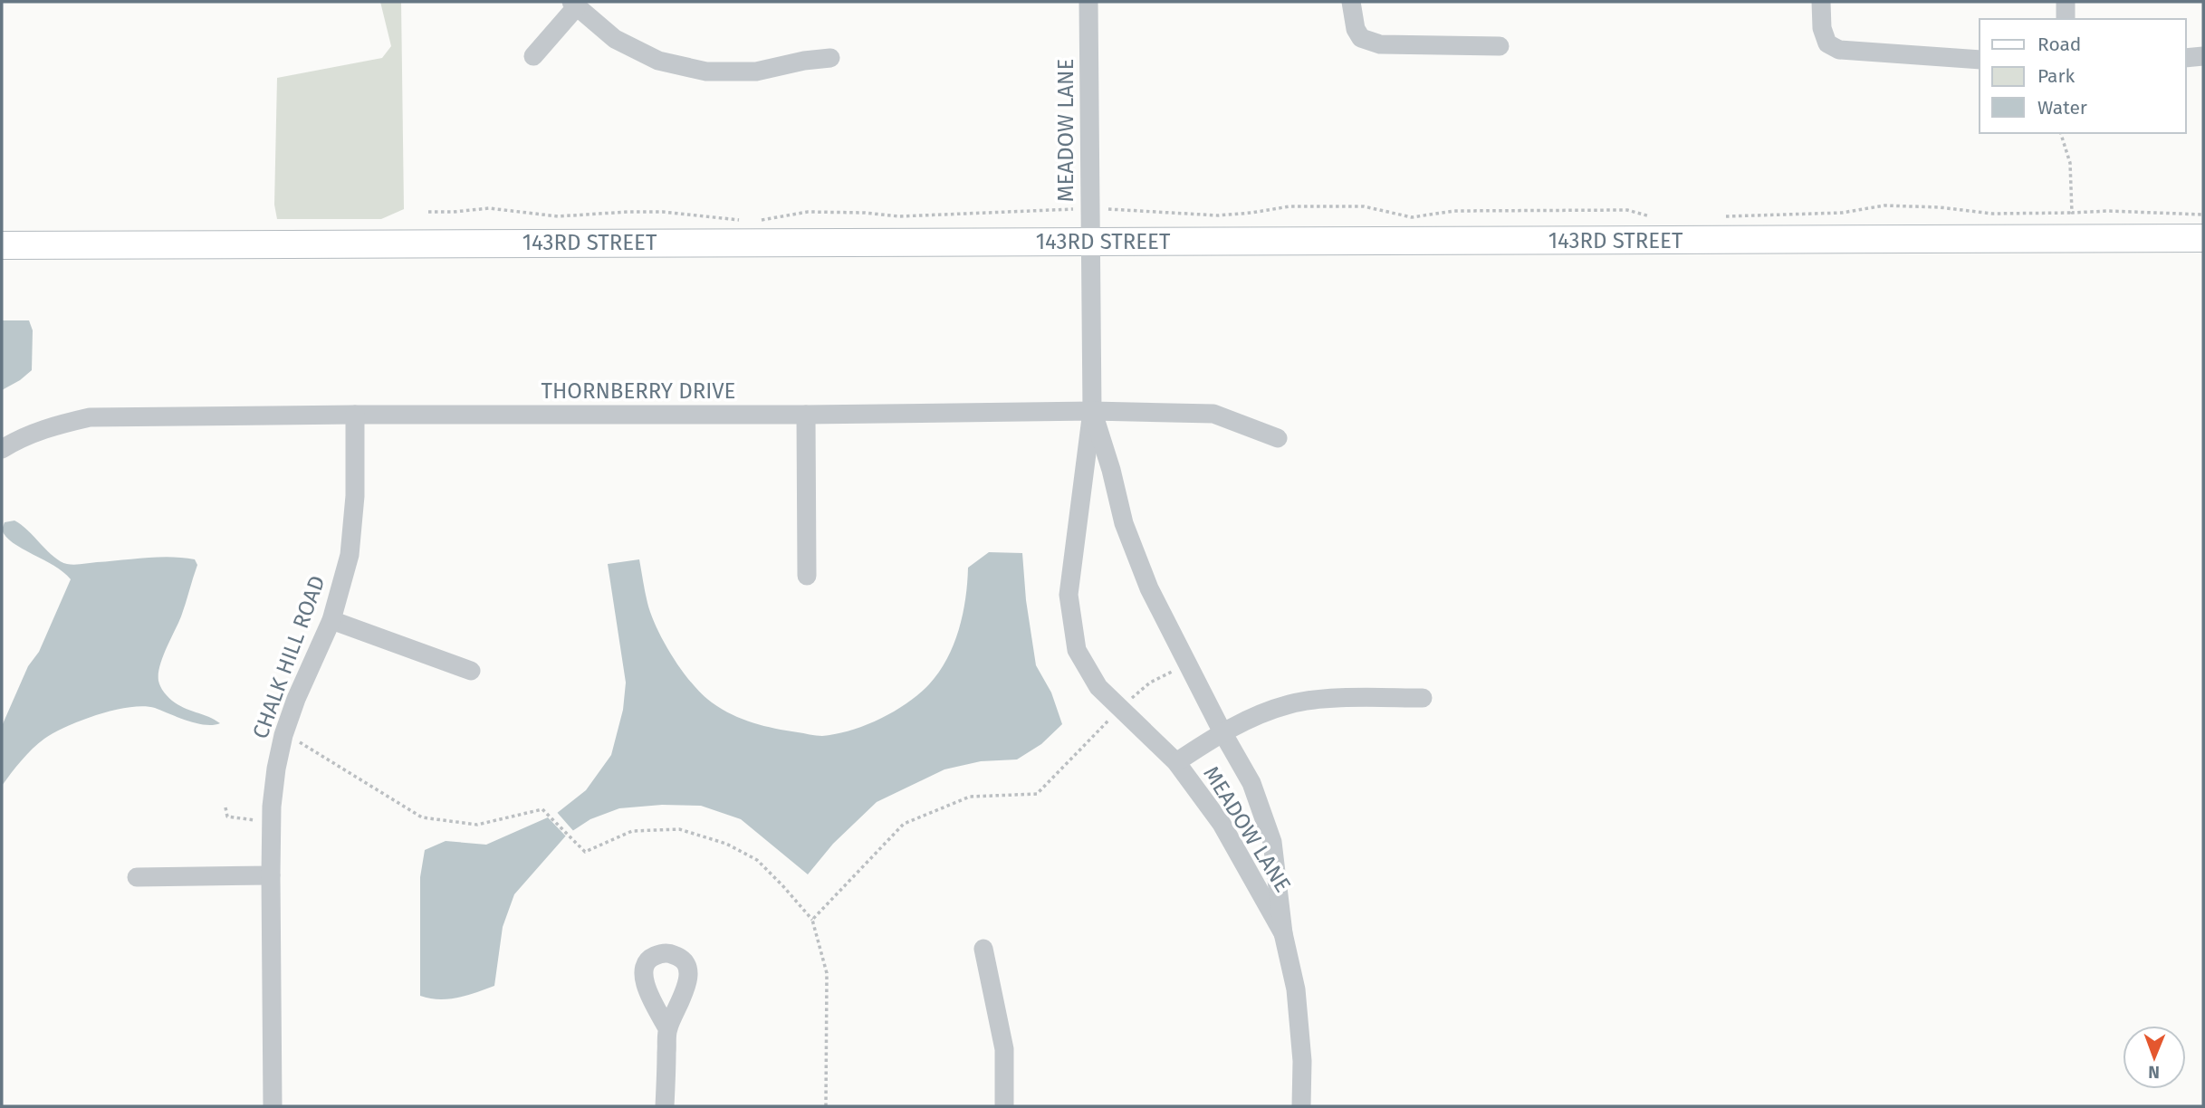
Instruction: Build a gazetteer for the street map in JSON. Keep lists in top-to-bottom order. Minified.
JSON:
{"streets":{"street":["MEADOW LANE","143RD STREET","THORNBERRY DRIVE","CHALK HILL ROAD"]},"crossings":[["MEADOW LANE","143RD STREET"],["MEADOW LANE","THORNBERRY DRIVE"],["THORNBERRY DRIVE","CHALK HILL ROAD"]],"legend":["Road","Park","Water"],"north":"bottom"}
